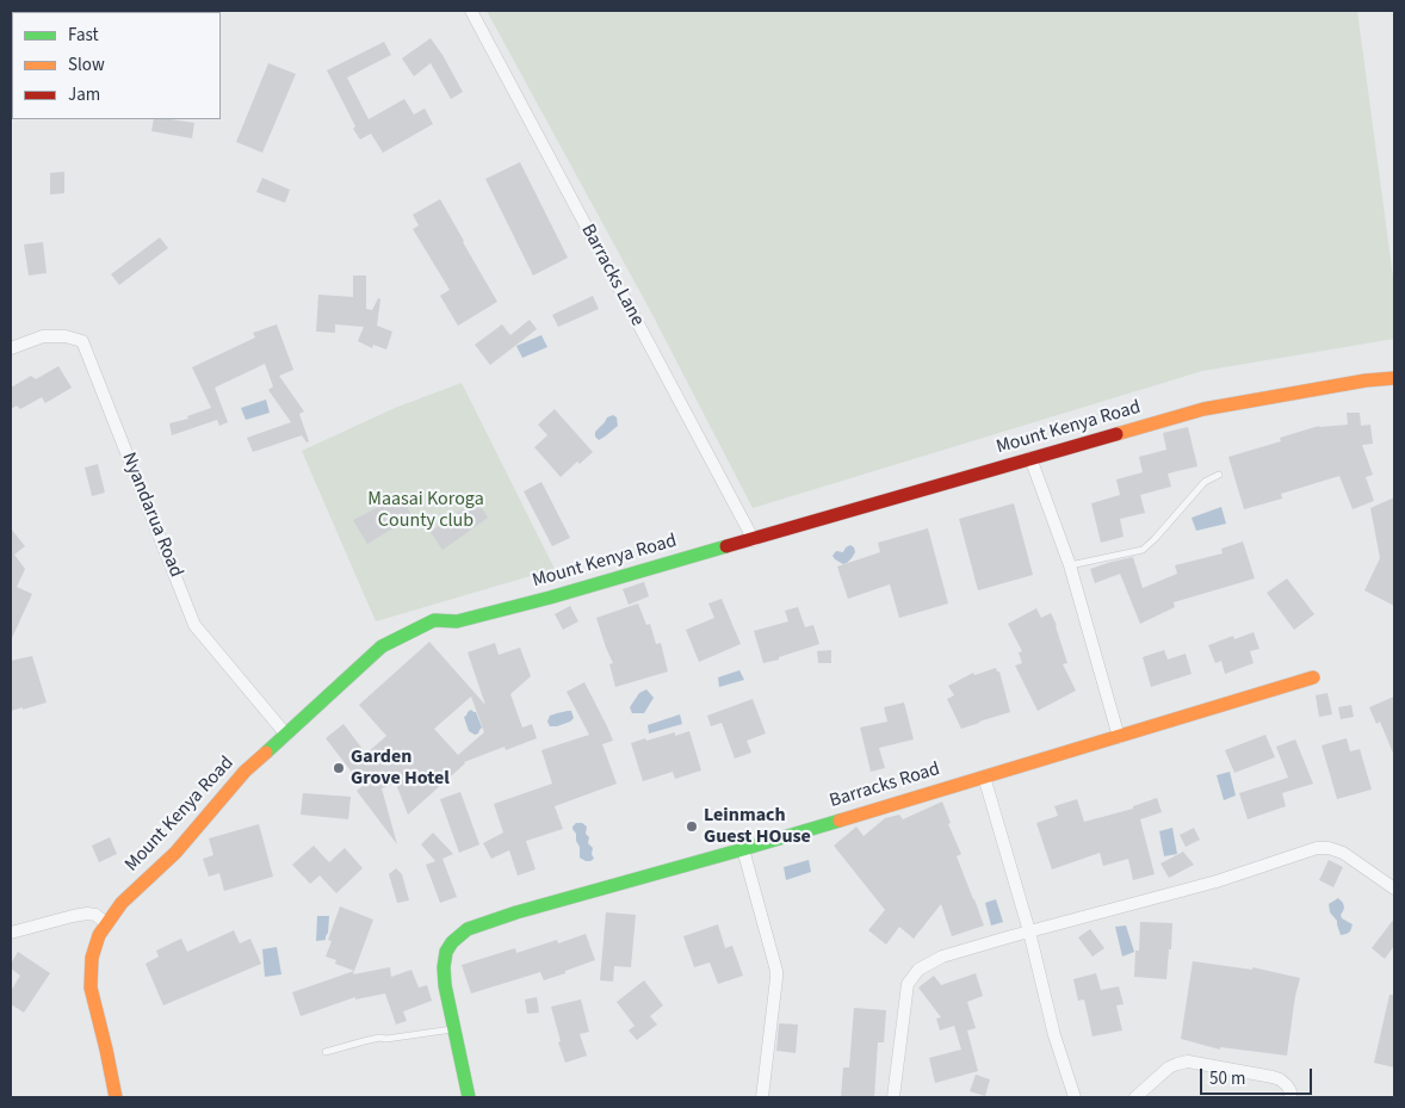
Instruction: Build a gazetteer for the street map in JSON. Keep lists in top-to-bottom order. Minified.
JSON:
{"streets":{"main road":["Mount Kenya Road","Barracks Road"],"street":["Barracks Lane","Nyandarua Road"]},"crossings":[["Barracks Lane","Mount Kenya Road"],["Mount Kenya Road","Nyandarua Road"]],"parks":["Maasai Koroga County club"],"places":["Garden Grove Hotel","Leinmach Guest HOuse"],"legend":["Fast","Slow","Jam"],"scale_bar":"50 m"}
